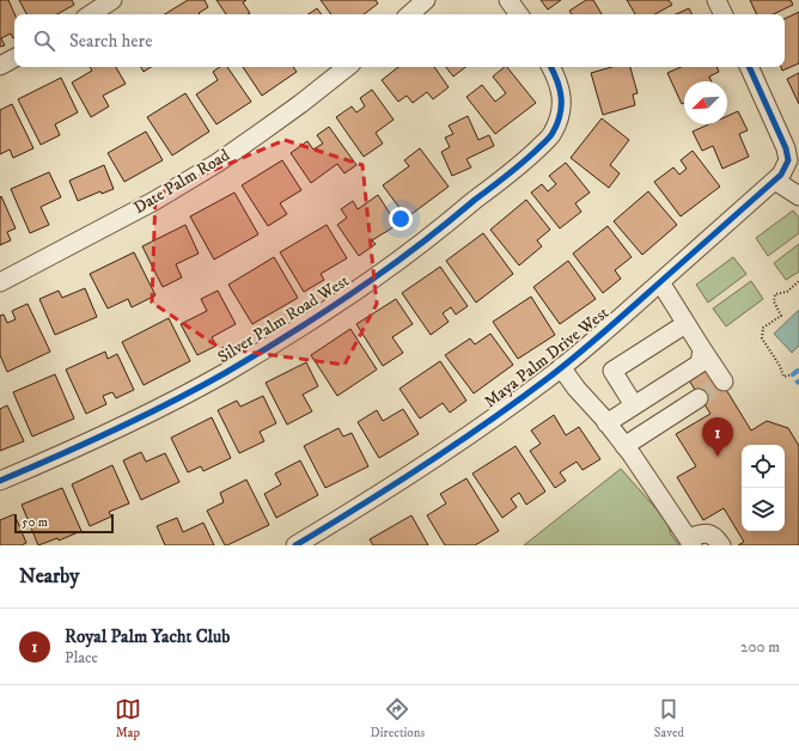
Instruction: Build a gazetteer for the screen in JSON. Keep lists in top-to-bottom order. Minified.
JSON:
{"streets":{"street":["Date Palm Road","Silver Palm Road West","Maya Palm Drive West"]},"scale_bar":"50 m","north":"bottom left","page":{"search":"Search here","pins":"1","scale":"50 m","heading":"Nearby","list":[{"mark":"1","name":"Royal Palm Yacht Club","note":"Place","value":"200 m"}],"nav":["Map","Directions","Saved"]}}
